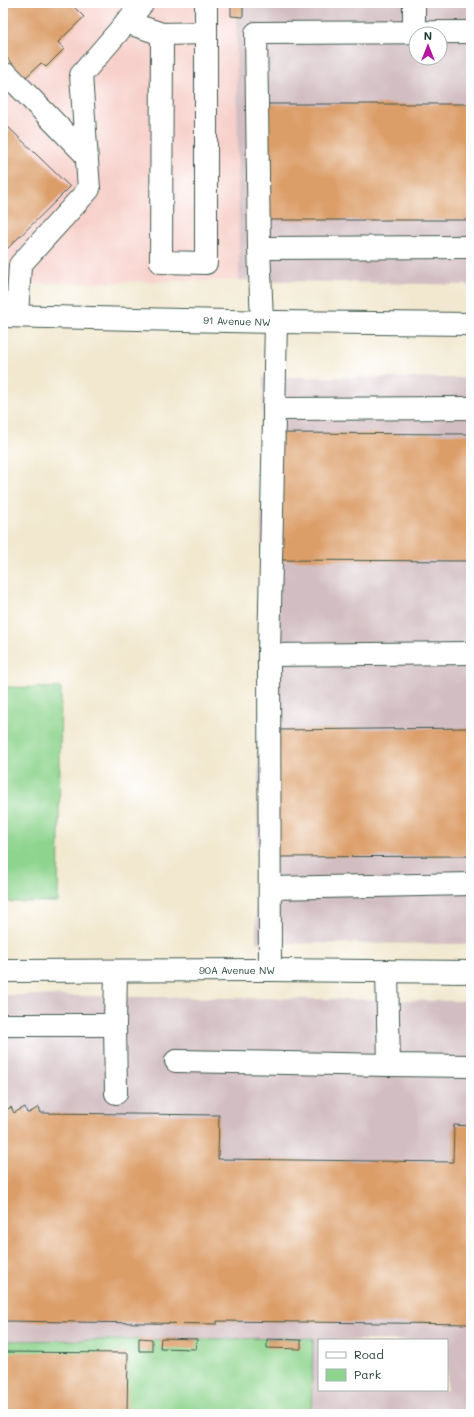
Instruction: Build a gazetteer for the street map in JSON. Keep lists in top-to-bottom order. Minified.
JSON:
{"streets":{"street":["91 Avenue NW","90A Avenue NW"]},"legend":["Road","Park"],"north":"top"}
